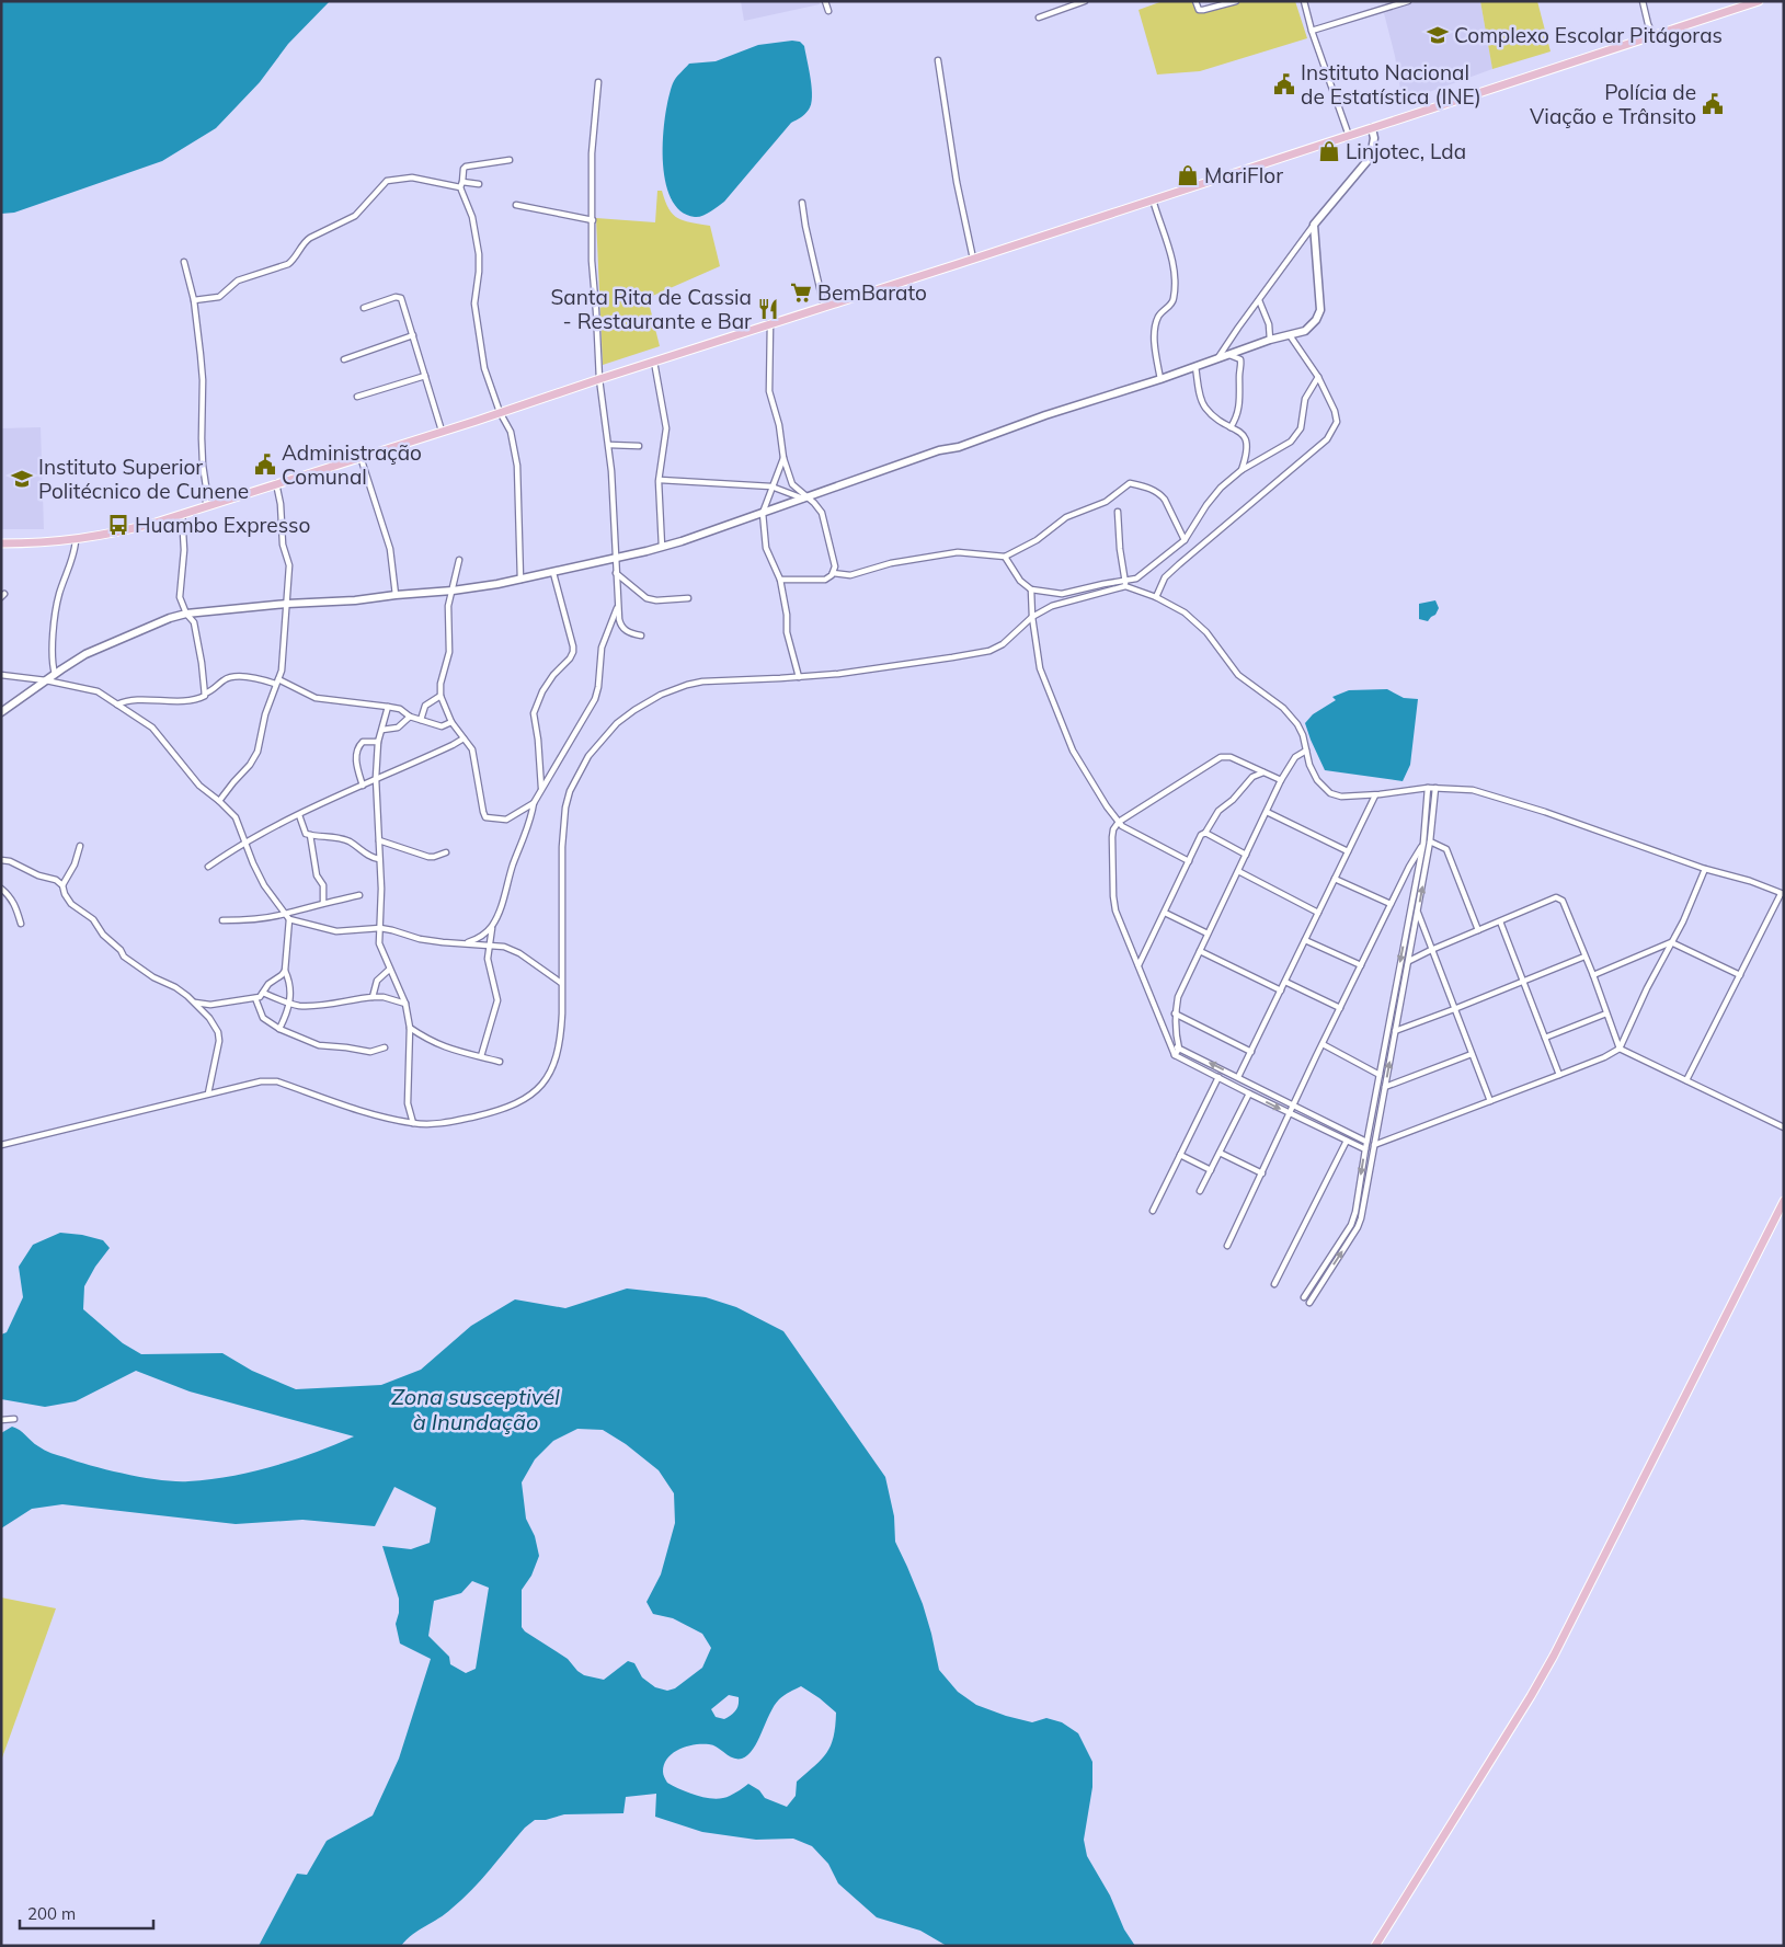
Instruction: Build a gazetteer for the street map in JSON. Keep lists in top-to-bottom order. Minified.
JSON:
{"water":["Zona susceptivél à Inundação"],"places":{"school or university":["Complexo Escolar Pitágoras","Instituto Superior Politécnico de Cunene"],"public building":["Instituto Nacional de Estatística (INE)","Polícia de Viação e Trânsito","Administração Comunal"],"shop":["Linjotec, Lda","MariFlor"],"supermarket":["BemBarato"],"restaurant":["Santa Rita de Cassia - Restaurante e Bar"],"bus stop":["Huambo Expresso"]},"scale_bar":"200 m"}
